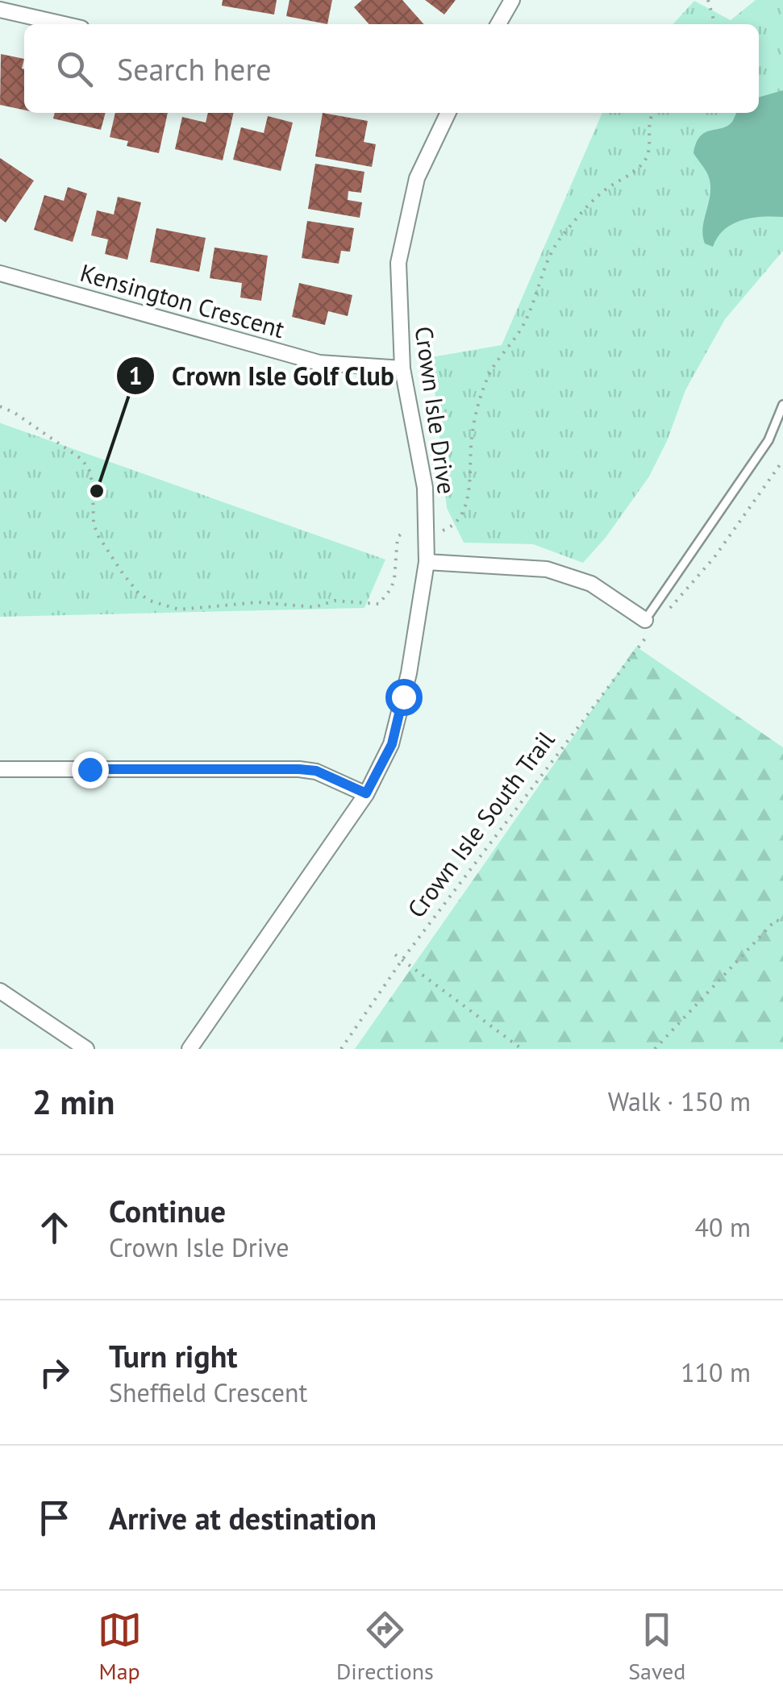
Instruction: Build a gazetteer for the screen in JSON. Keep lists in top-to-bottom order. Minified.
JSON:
{"streets":{"street":["Kensington Crescent","Crown Isle Drive"],"path":["Crown Isle South Trail"]},"crossings":[["Kensington Crescent","Crown Isle Drive"]],"places":["Crown Isle Golf Club"],"page":{"search":"Search here","heading":["2 min","Walk · 150 m"],"list":[["Continue","Crown Isle Drive","40 m"],["Turn right","Sheffield Crescent","110 m"],"Arrive at destination"],"nav":["Map","Directions","Saved"]}}
